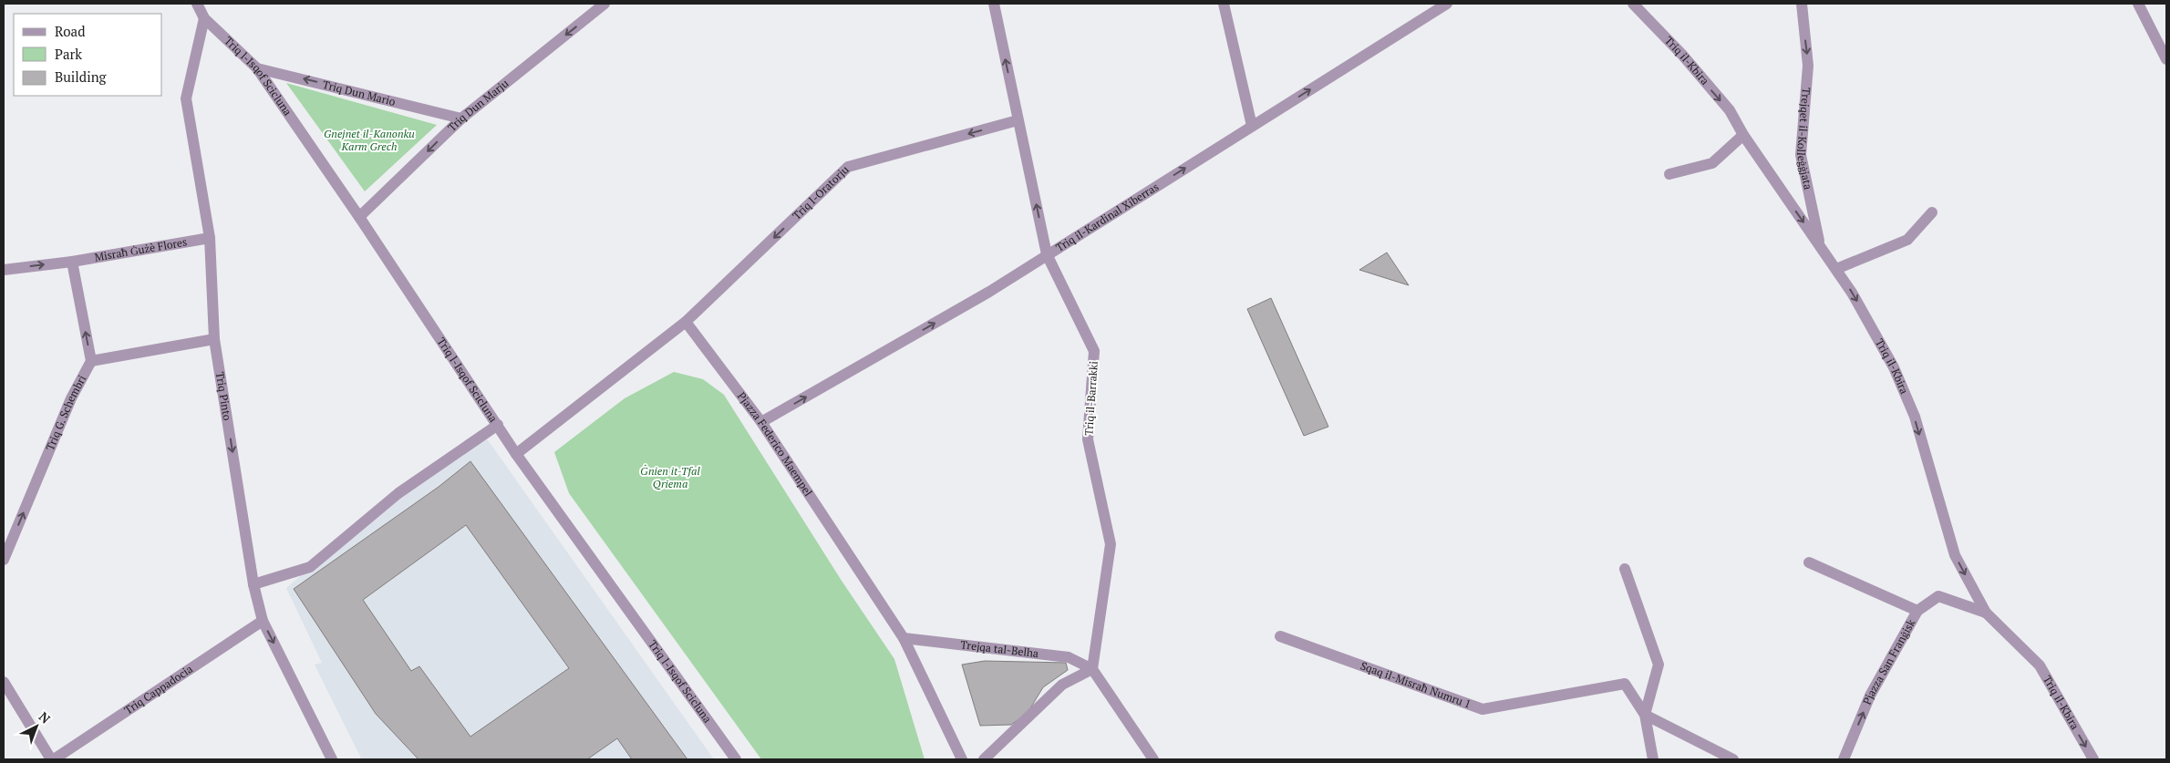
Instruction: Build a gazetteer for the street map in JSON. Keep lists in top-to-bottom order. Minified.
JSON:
{"streets":{"street":["Triq il-Kbira","Triq l-Isqof Scicluna","Triq Dun Mario","Triq Dun Marju","Trejqet il-Kolleġġjata","Triq l-Oratorju","Triq il-Kardinal Xiberras","Misraħ Ġużè Flores","Triq Pinto","Triq il-Barrakki","Triq G. Schembri","Pjazza Federico Maempel","Trejqa tal-Belha","Pjazza San Franġisk","Sqaq il-Misraħ Numru 1","Triq Cappadocia"]},"crossings":[["Triq il-Kbira","Trejqet il-Kolleġġjata"],["Triq il-Kbira","Pjazza San Franġisk"],["Triq l-Isqof Scicluna","Triq Dun Mario"],["Triq l-Isqof Scicluna","Triq Dun Marju"],["Triq l-Isqof Scicluna","Triq Pinto"],["Triq Dun Mario","Triq Dun Marju"],["Triq l-Oratorju","Triq il-Barrakki"],["Triq l-Oratorju","Pjazza Federico Maempel"],["Triq il-Kardinal Xiberras","Triq il-Barrakki"],["Triq il-Kardinal Xiberras","Pjazza Federico Maempel"],["Misraħ Ġużè Flores","Triq Pinto"],["Misraħ Ġużè Flores","Triq G. Schembri"],["Triq Pinto","Triq Cappadocia"],["Triq il-Barrakki","Trejqa tal-Belha"],["Pjazza Federico Maempel","Trejqa tal-Belha"]],"one_way":["Triq il-Kbira","Triq Dun Mario","Triq Dun Marju","Trejqet il-Kolleġġjata","Triq l-Oratorju","Triq il-Kardinal Xiberras","Triq Pinto","Triq il-Barrakki","Triq G. Schembri","Pjazza San Franġisk"],"parks":["Gnejnet il-Kanonku Karm Grech","Ġnien it-Tfal Qriema"],"legend":["Road","Park","Building"],"north":"top right"}
